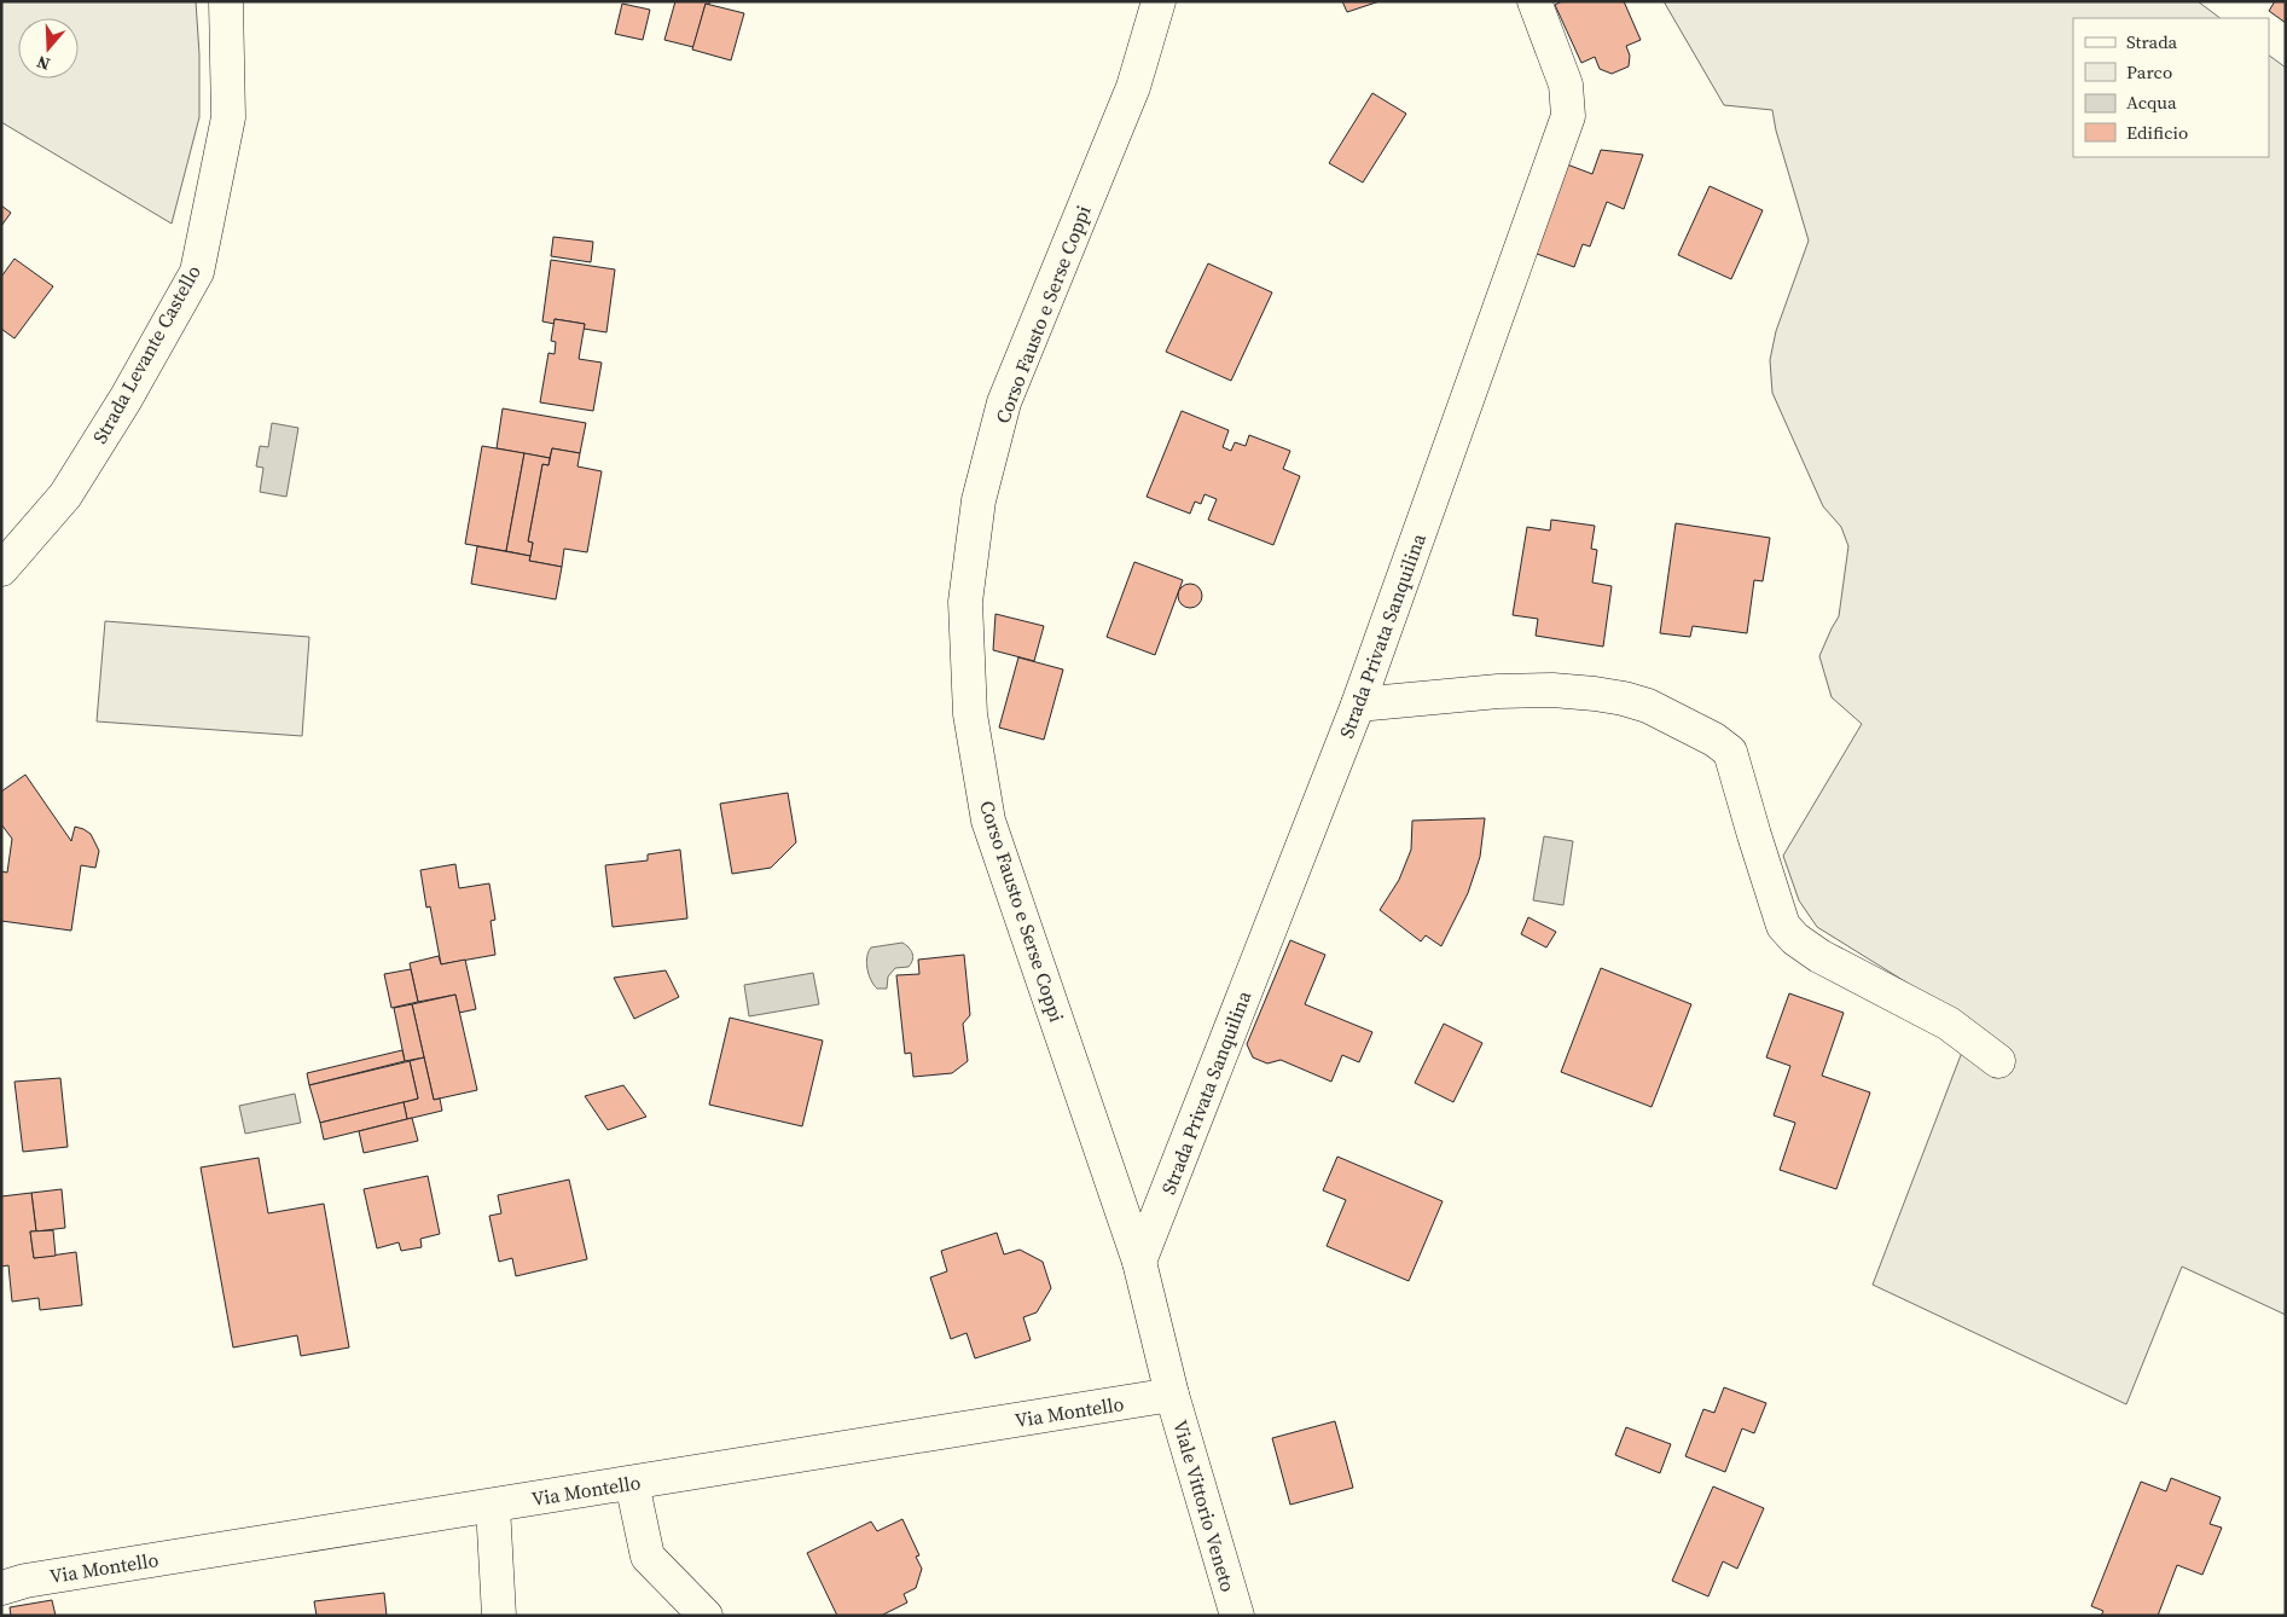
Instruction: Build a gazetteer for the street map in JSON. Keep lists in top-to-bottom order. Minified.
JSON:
{"streets":{"street":["Corso Fausto e Serse Coppi","Strada Levante Castello","Strada Privata Sanquilina","Via Montello","Viale Vittorio Veneto"]},"crossings":[["Corso Fausto e Serse Coppi","Strada Privata Sanquilina"],["Corso Fausto e Serse Coppi","Via Montello"],["Corso Fausto e Serse Coppi","Viale Vittorio Veneto"],["Via Montello","Viale Vittorio Veneto"]],"legend":["Strada","Parco","Acqua","Edificio"],"north":"bottom"}
